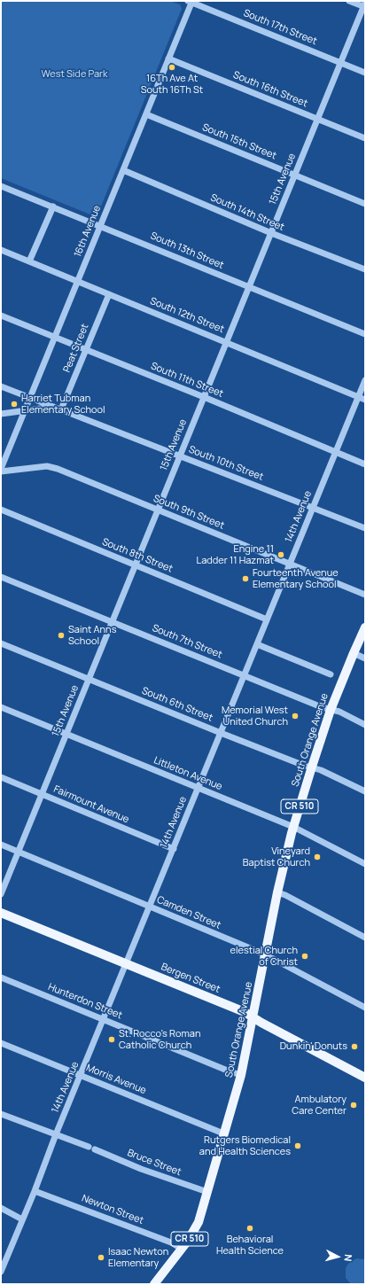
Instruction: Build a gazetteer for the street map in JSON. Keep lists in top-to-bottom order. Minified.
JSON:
{"streets":{"main road":["South Orange Avenue","CR 510","Bergen Street"],"street":["South 17th Street","South 16th Street","South 15th Street","15th Avenue","South 14th Street","16th Avenue","South 13th Street","South 12th Street","Peat Street","South 11th Street","South 10th Street","South 9th Street","14th Avenue","South 8th Street","South 7th Street","South 6th Street","Littleton Avenue","Fairmount Avenue","Camden Street","Hunterdon Street","Morris Avenue","Bruce Street","Newton Street"]},"crossings":[["South 17th Street","15th Avenue"],["South 17th Street","16th Avenue"],["South 16th Street","15th Avenue"],["South 16th Street","16th Avenue"],["South 15th Street","15th Avenue"],["South 15th Street","16th Avenue"],["15th Avenue","South 14th Street"],["15th Avenue","South 13th Street"],["15th Avenue","South 12th Street"],["15th Avenue","South 11th Street"],["15th Avenue","South 10th Street"],["15th Avenue","South 9th Street"],["15th Avenue","South 8th Street"],["15th Avenue","South 7th Street"],["15th Avenue","South 6th Street"],["15th Avenue","Littleton Avenue"],["15th Avenue","Fairmount Avenue"],["15th Avenue","Camden Street"],["South 14th Street","16th Avenue"],["16th Avenue","South 13th Street"],["16th Avenue","South 12th Street"],["16th Avenue","South 11th Street"],["16th Avenue","South 10th Street"],["16th Avenue","South 9th Street"],["South 12th Street","Peat Street"],["South 12th Street","14th Avenue"],["Peat Street","South 11th Street"],["Peat Street","South 10th Street"],["South 11th Street","14th Avenue"],["South 10th Street","14th Avenue"],["South 9th Street","14th Avenue"],["14th Avenue","South 8th Street"],["14th Avenue","South 7th Street"],["14th Avenue","South 6th Street"],["14th Avenue","Littleton Avenue"],["14th Avenue","Fairmount Avenue"],["14th Avenue","Camden Street"],["14th Avenue","Bergen Street"],["14th Avenue","Hunterdon Street"],["14th Avenue","Morris Avenue"],["14th Avenue","Newton Street"],["South 7th Street","South Orange Avenue"],["South 6th Street","South Orange Avenue"],["South Orange Avenue","Littleton Avenue"],["South Orange Avenue","Camden Street"],["South Orange Avenue","Bergen Street"],["South Orange Avenue","Hunterdon Street"],["South Orange Avenue","Morris Avenue"],["South Orange Avenue","Bruce Street"],["South Orange Avenue","Newton Street"]],"parks":["West Side Park"],"places":["16Th Ave At South 16Th St","Harriet Tubman Elementary School","Engine 11 Ladder 11 Hazmat","Fourteenth Avenue Elementary School","Saint Anns School","Memorial West United Church","Vineyard Baptist Church","elestial Church of Christ","St. Rocco's Roman Catholic Church","Dunkin' Donuts","Ambulatory Care Center","Rutgers Biomedical and Health Sciences","Behavioral Health Science","Isaac Newton Elementary"],"north":"right"}
